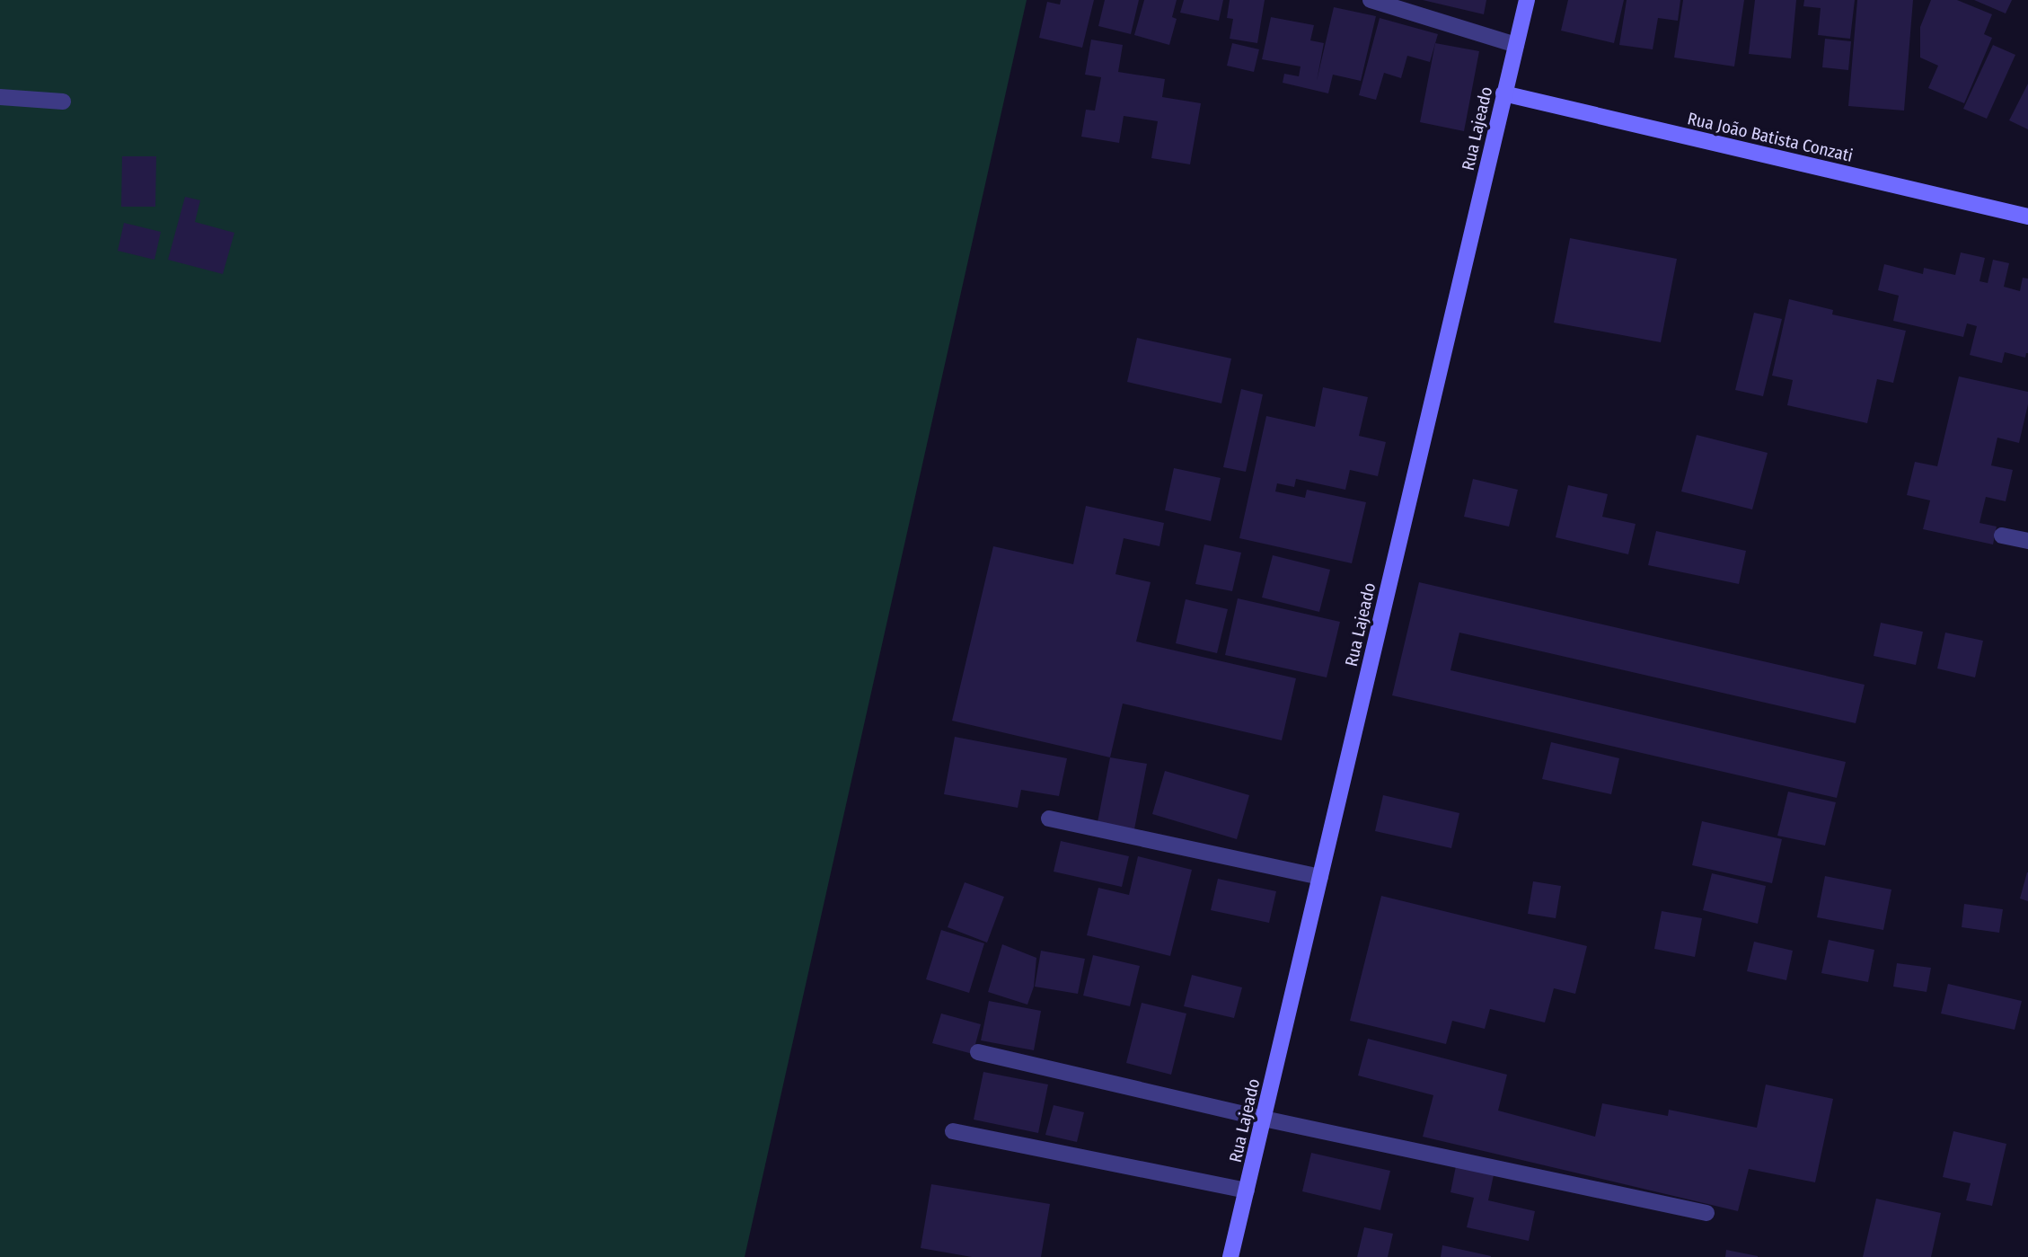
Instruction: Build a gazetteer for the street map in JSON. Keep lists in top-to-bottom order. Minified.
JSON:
{"streets":{"street":["Rua Lajeado","Rua João Batista Conzati"]},"crossings":[["Rua Lajeado","Rua João Batista Conzati"]]}
